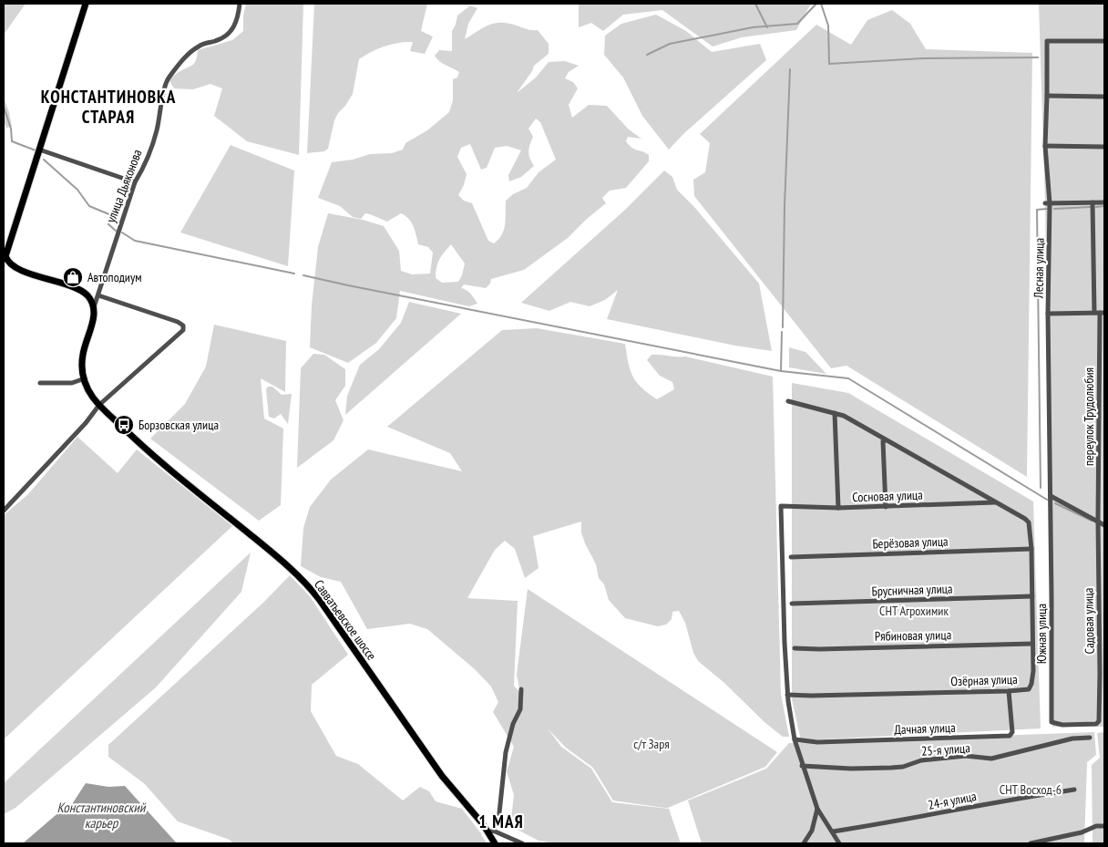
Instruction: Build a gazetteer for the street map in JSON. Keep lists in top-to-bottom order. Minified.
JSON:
{"streets":{"main road":["улица Дьяконова","Савватьевское шоссе"],"street":["Лесная улица","переулок Трудолюбия","Сосновая улица","Берёзовая улица","Брусничная улица","Садовая улица","Южная улица","Рябиновая улица","Озёрная улица","Дачная улица","25-я улица","24-я улица"]},"crossings":[["улица Дьяконова","Савватьевское шоссе"],["Лесная улица","Южная улица"],["переулок Трудолюбия","Садовая улица"],["Сосновая улица","Озёрная улица"],["Берёзовая улица","Озёрная улица"],["Брусничная улица","Озёрная улица"],["Садовая улица","Южная улица"],["Рябиновая улица","Озёрная улица"],["Озёрная улица","Дачная улица"]],"districts":["КОНСТАНТИНОВКА СТАРАЯ","1 МАЯ"],"water":["Константиновский карьер"],"parks":["СНТ Агрохимик","с/т Заря","СНТ Восход-6"],"places":{"shop":["Автоподиум"],"bus stop":["Борзовская улица"]}}
